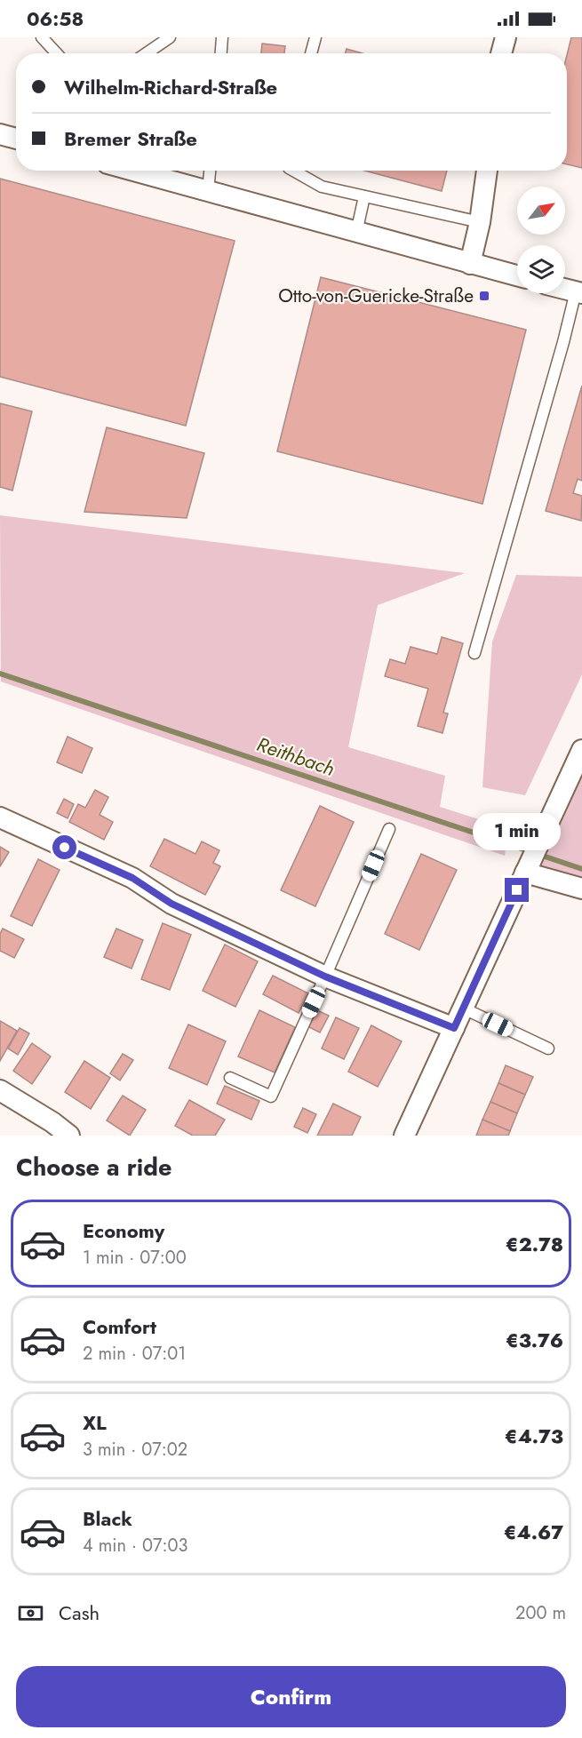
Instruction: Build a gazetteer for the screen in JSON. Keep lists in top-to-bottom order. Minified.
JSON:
{"water":["Reithbach"],"places":{"transit":["Otto-von-Guericke-Straße"]},"north":"top right","page":{"status":"06:58","banner":["Wilhelm-Richard-Straße","Bremer Straße"],"bubble":"1 min","heading":"Choose a ride","list":[{"name":"Economy","note":"1 min · 07:00","value":"€2.78"},{"name":"Comfort","note":"2 min · 07:01","value":"€3.76"},{"name":"XL","note":"3 min · 07:02","value":"€4.73"},{"name":"Black","note":"4 min · 07:03","value":"€4.67"}],"pay":["Cash","200 m"],"buttons":"Confirm"}}
